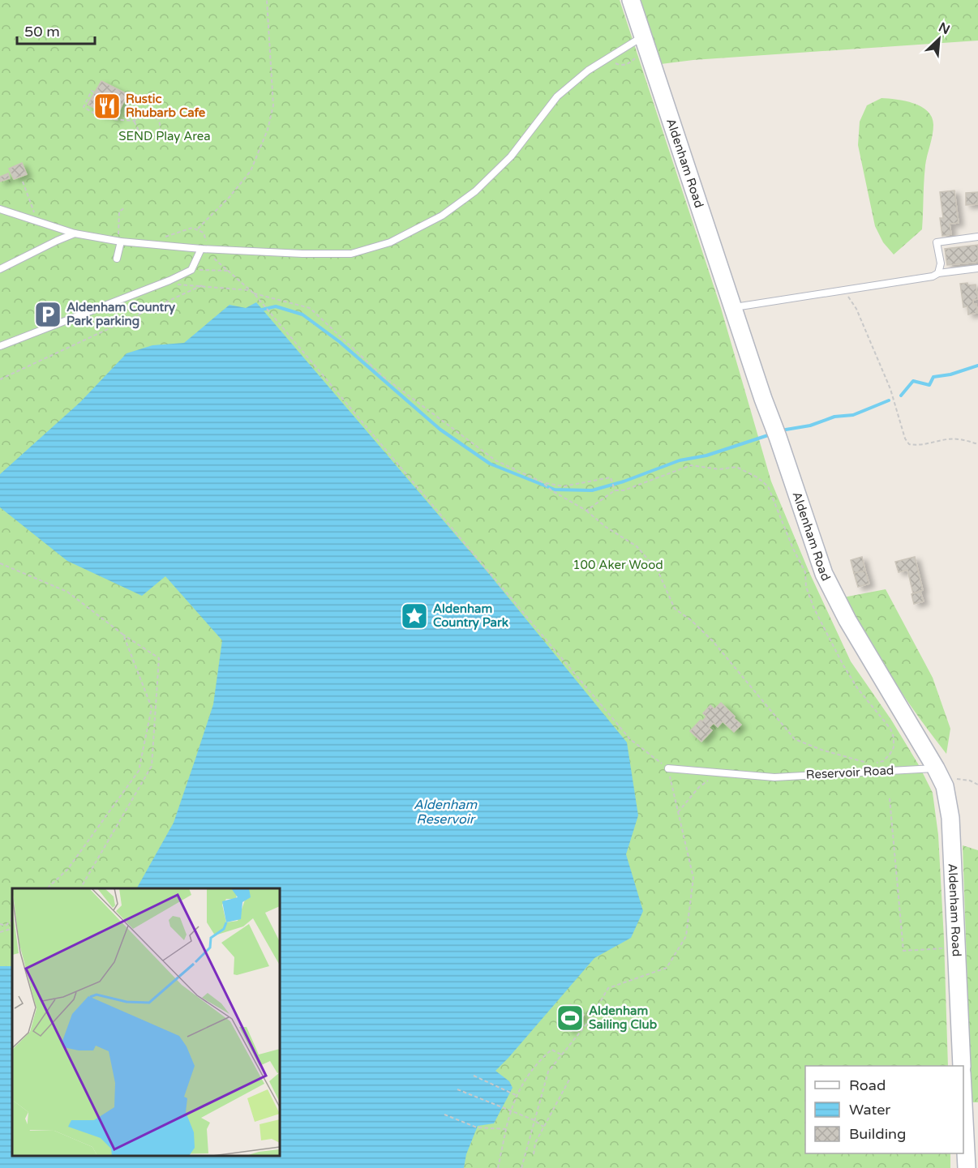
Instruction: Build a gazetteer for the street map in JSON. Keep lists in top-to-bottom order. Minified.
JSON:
{"streets":{"street":["Aldenham Road"],"lane":["Reservoir Road"]},"crossings":[["Aldenham Road","Reservoir Road"]],"water":["Aldenham Reservoir"],"parks":["SEND Play Area","100 Aker Wood"],"places":{"restaurant":["Rustic Rhubarb Cafe"],"parking":["Aldenham Country Park parking"],"place":["Aldenham Country Park"],"sports":["Aldenham Sailing Club"]},"legend":["Road","Water","Building"],"scale_bar":"50 m","north":"top right"}
